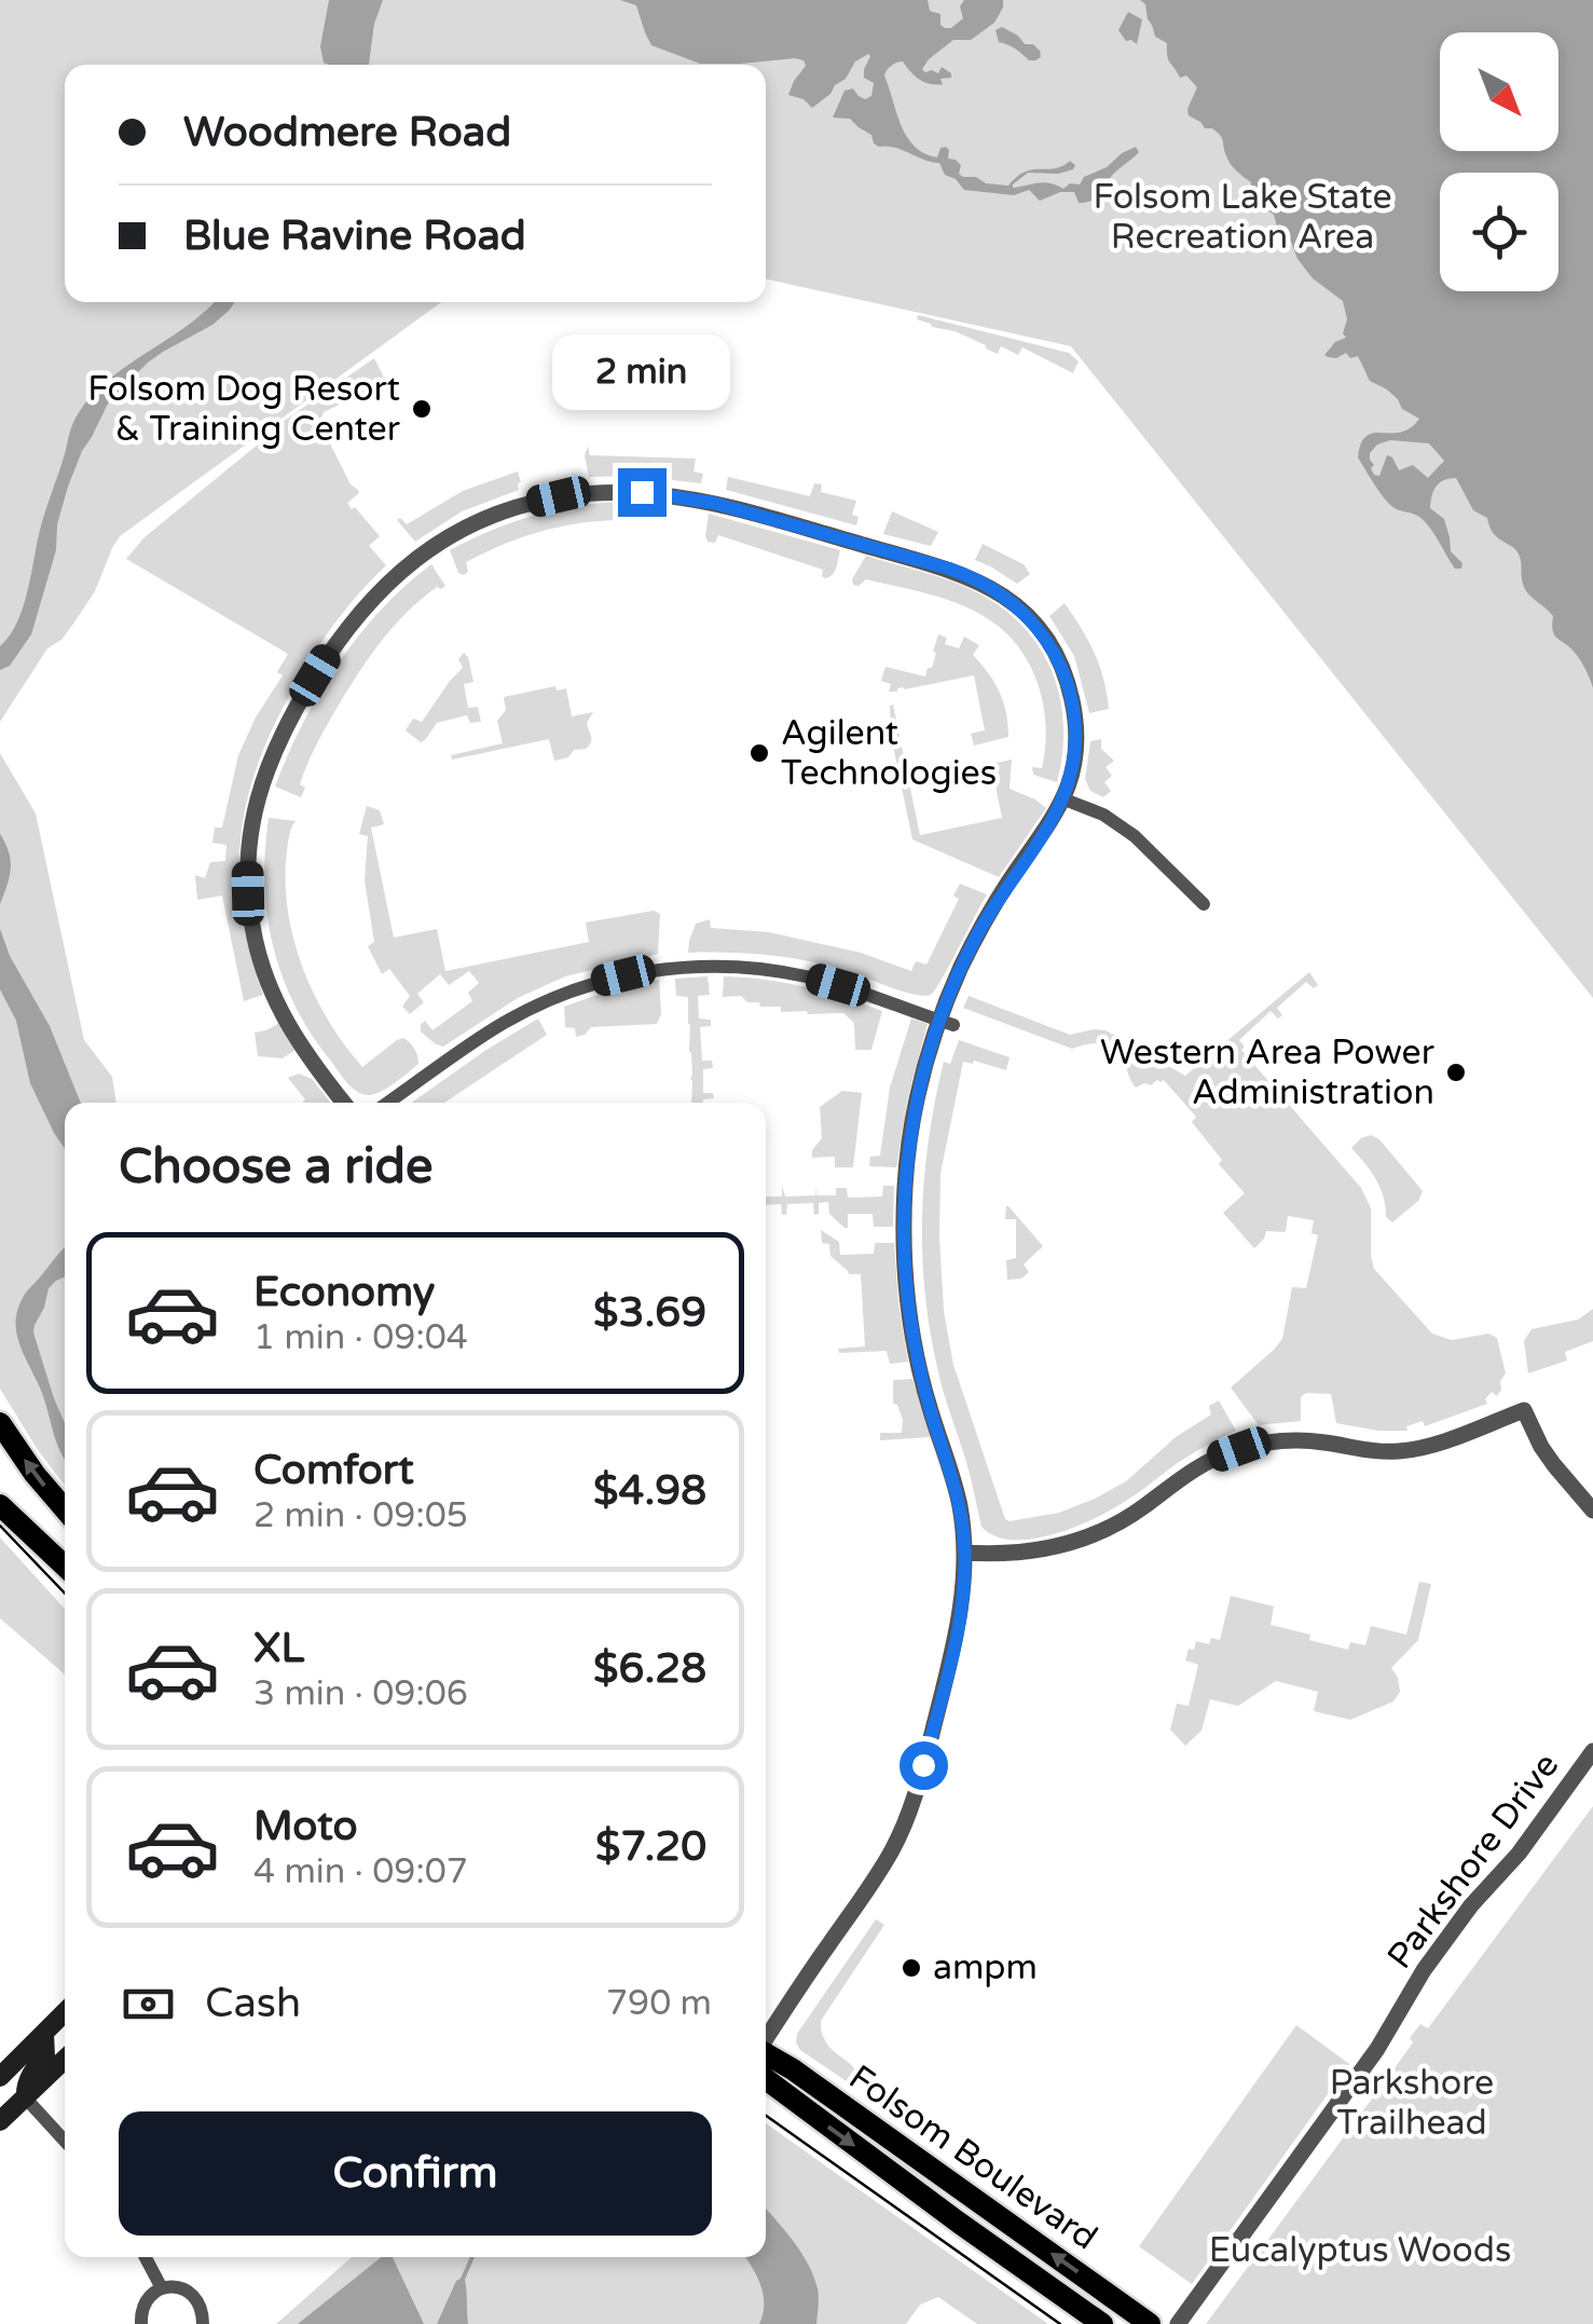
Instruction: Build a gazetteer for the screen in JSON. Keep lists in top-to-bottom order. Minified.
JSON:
{"streets":{"main road":["Folsom Boulevard"],"street":["Parkshore Drive"]},"parks":["Folsom Lake State Recreation Area","Parkshore Trailhead","Eucalyptus Woods"],"places":["Folsom Dog Resort & Training Center","Agilent Technologies","Western Area Power Administration","ampm"],"north":"bottom right","page":{"banner":["Woodmere Road","Blue Ravine Road"],"bubble":"2 min","heading":"Choose a ride","list":[{"name":"Economy","note":"1 min · 09:04","value":"$3.69"},{"name":"Comfort","note":"2 min · 09:05","value":"$4.98"},{"name":"XL","note":"3 min · 09:06","value":"$6.28"},{"name":"Moto","note":"4 min · 09:07","value":"$7.20"}],"pay":["Cash","790 m"],"buttons":"Confirm"}}
